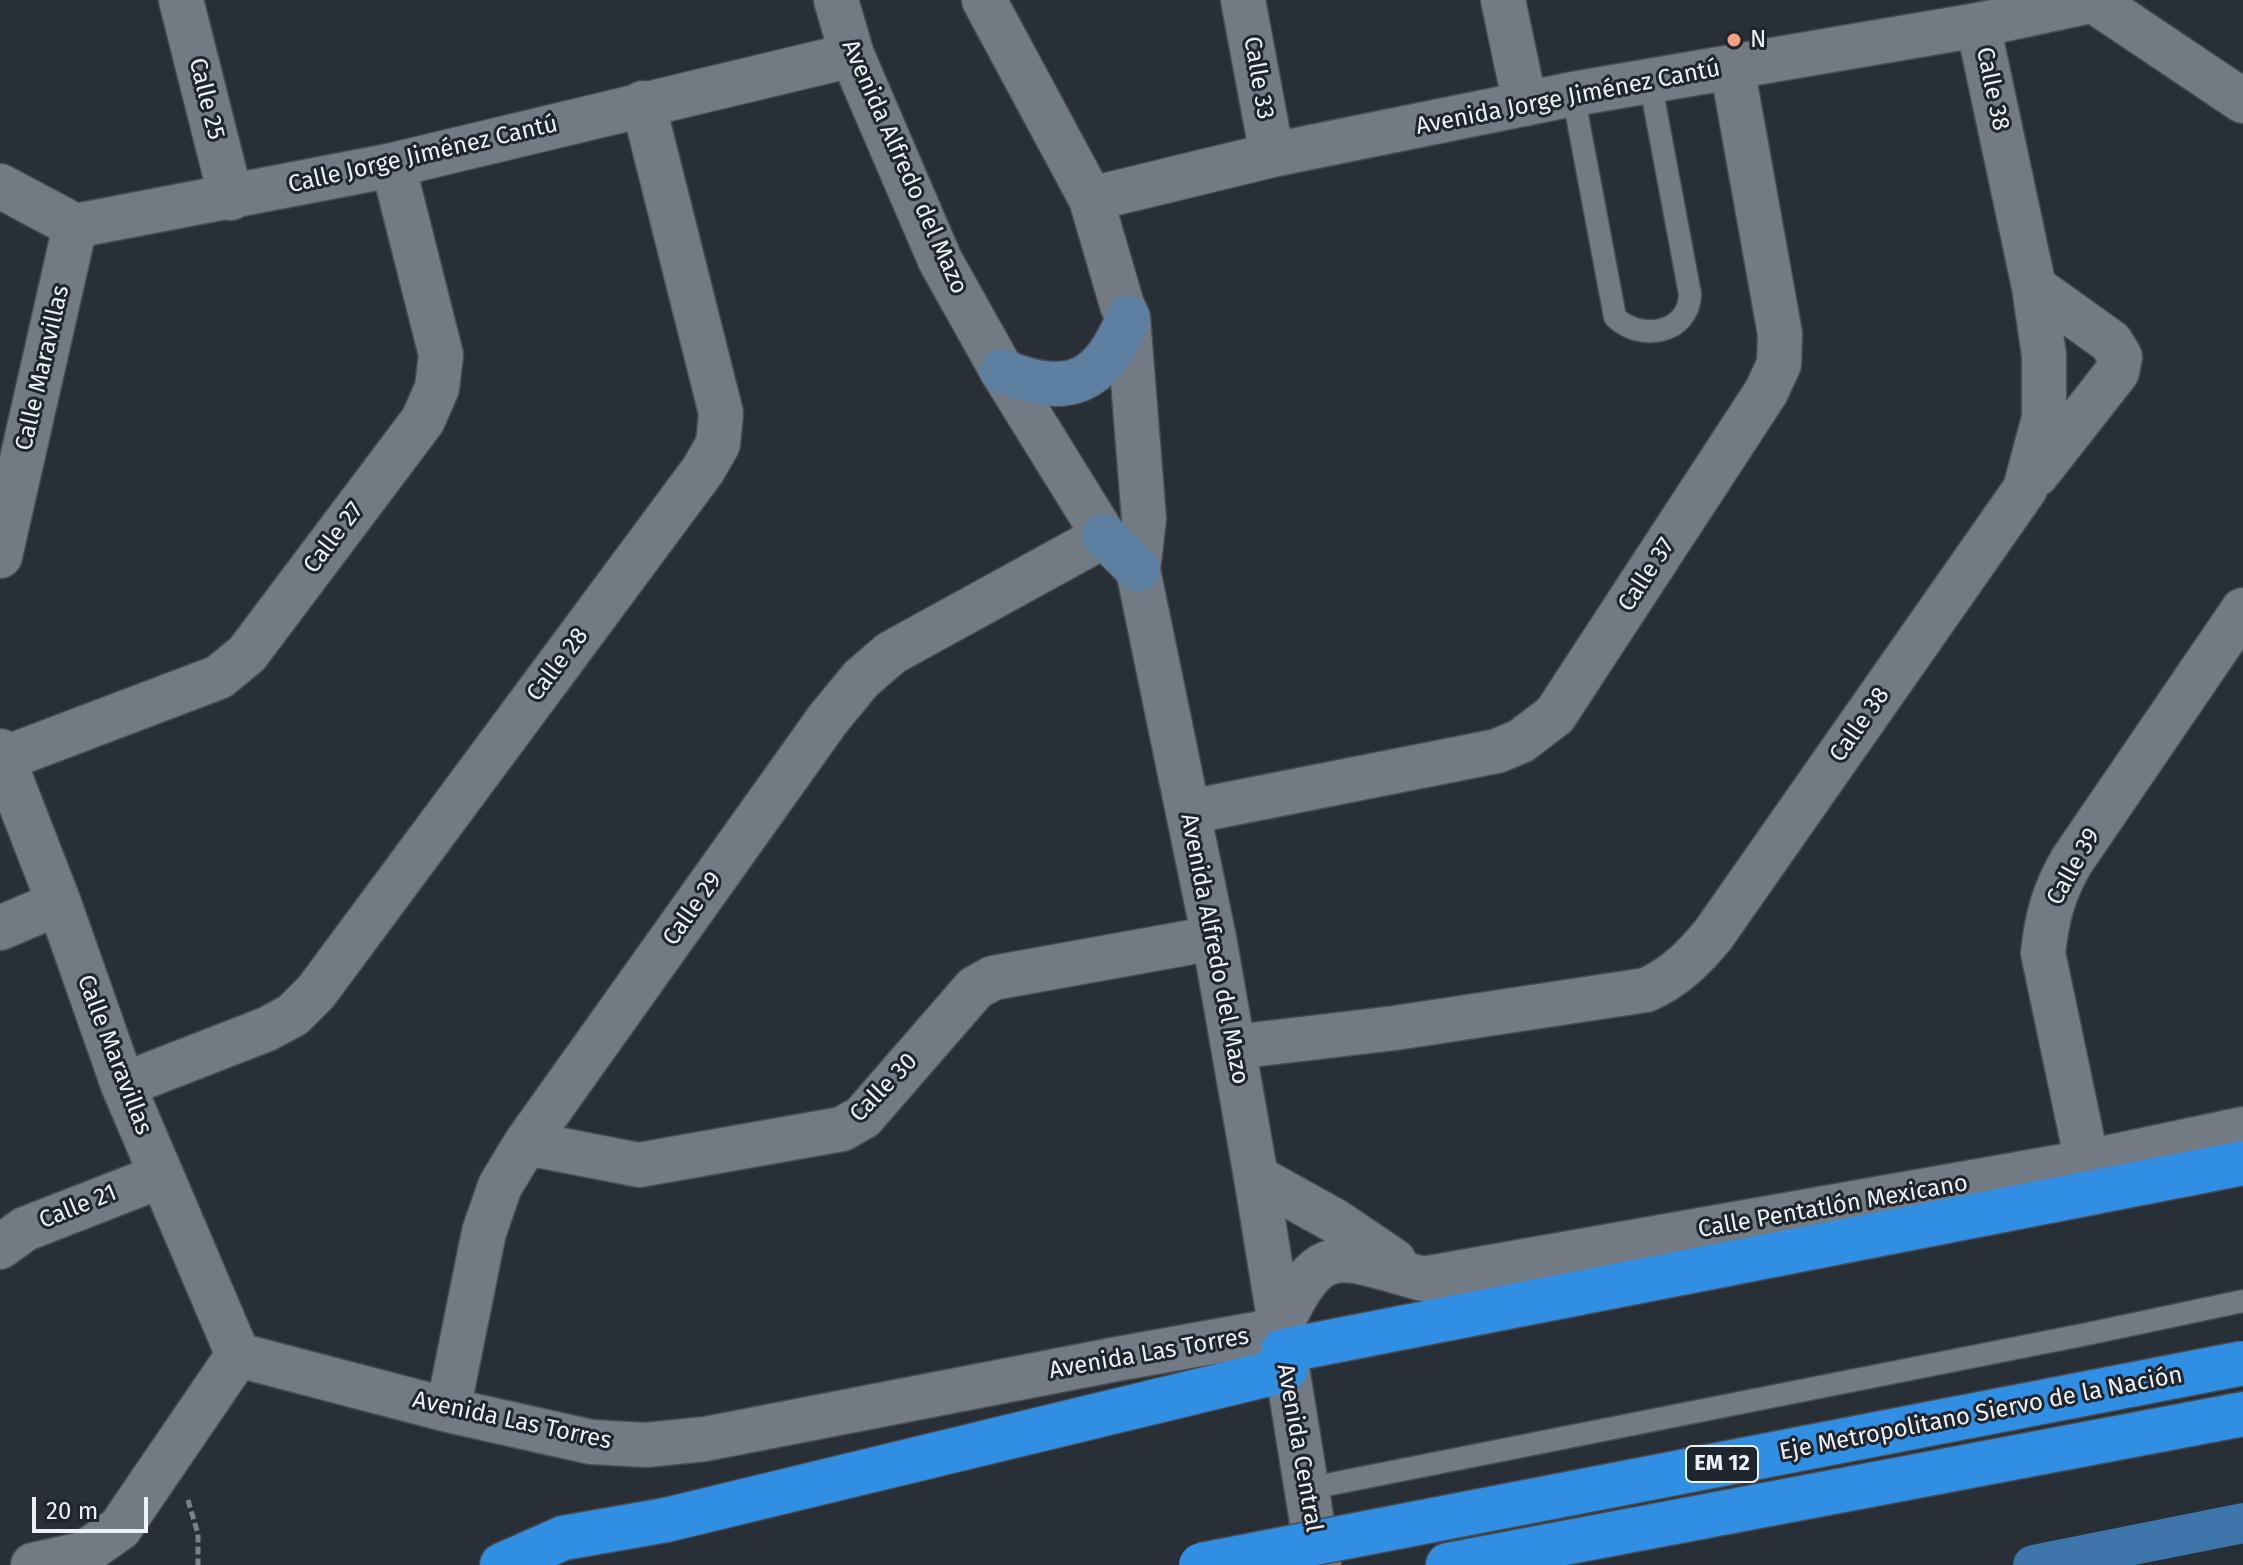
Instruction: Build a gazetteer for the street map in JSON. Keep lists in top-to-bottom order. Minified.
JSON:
{"streets":{"highway":["Eje Metropolitano Siervo de la Nación","EM 12"],"main road":["Avenida Alfredo del Mazo"],"street":["Calle 33","Calle 38","Avenida Jorge Jiménez Cantú","Calle 25","Calle Jorge Jiménez Cantú","Calle Maravillas","Calle 27","Calle 37","Calle 28","Calle 39","Calle 29","Calle 30","Calle 21","Calle Pentatlón Mexicano","Avenida Las Torres","Avenida Central"]},"crossings":[["Calle 33","Avenida Jorge Jiménez Cantú"],["Calle 38","Avenida Jorge Jiménez Cantú"],["Calle 38","Avenida Alfredo del Mazo"],["Avenida Jorge Jiménez Cantú","Avenida Alfredo del Mazo"],["Avenida Jorge Jiménez Cantú","Calle 37"],["Calle 25","Calle Jorge Jiménez Cantú"],["Calle Jorge Jiménez Cantú","Avenida Alfredo del Mazo"],["Calle Jorge Jiménez Cantú","Calle Maravillas"],["Calle Jorge Jiménez Cantú","Calle 27"],["Calle Jorge Jiménez Cantú","Calle 28"],["Avenida Alfredo del Mazo","Calle 37"],["Avenida Alfredo del Mazo","Calle 29"],["Avenida Alfredo del Mazo","Calle 30"],["Avenida Alfredo del Mazo","Calle Pentatlón Mexicano"],["Avenida Alfredo del Mazo","Avenida Las Torres"],["Avenida Alfredo del Mazo","Avenida Central"],["Calle Maravillas","Calle 27"],["Calle Maravillas","Calle 28"],["Calle Maravillas","Calle 21"],["Calle Maravillas","Avenida Las Torres"],["Calle 39","Calle Pentatlón Mexicano"],["Calle 29","Calle 30"],["Calle 29","Avenida Las Torres"],["Calle Pentatlón Mexicano","Avenida Las Torres"],["Calle Pentatlón Mexicano","Avenida Central"],["Avenida Las Torres","Avenida Central"]],"places":["N"],"scale_bar":"20 m"}
